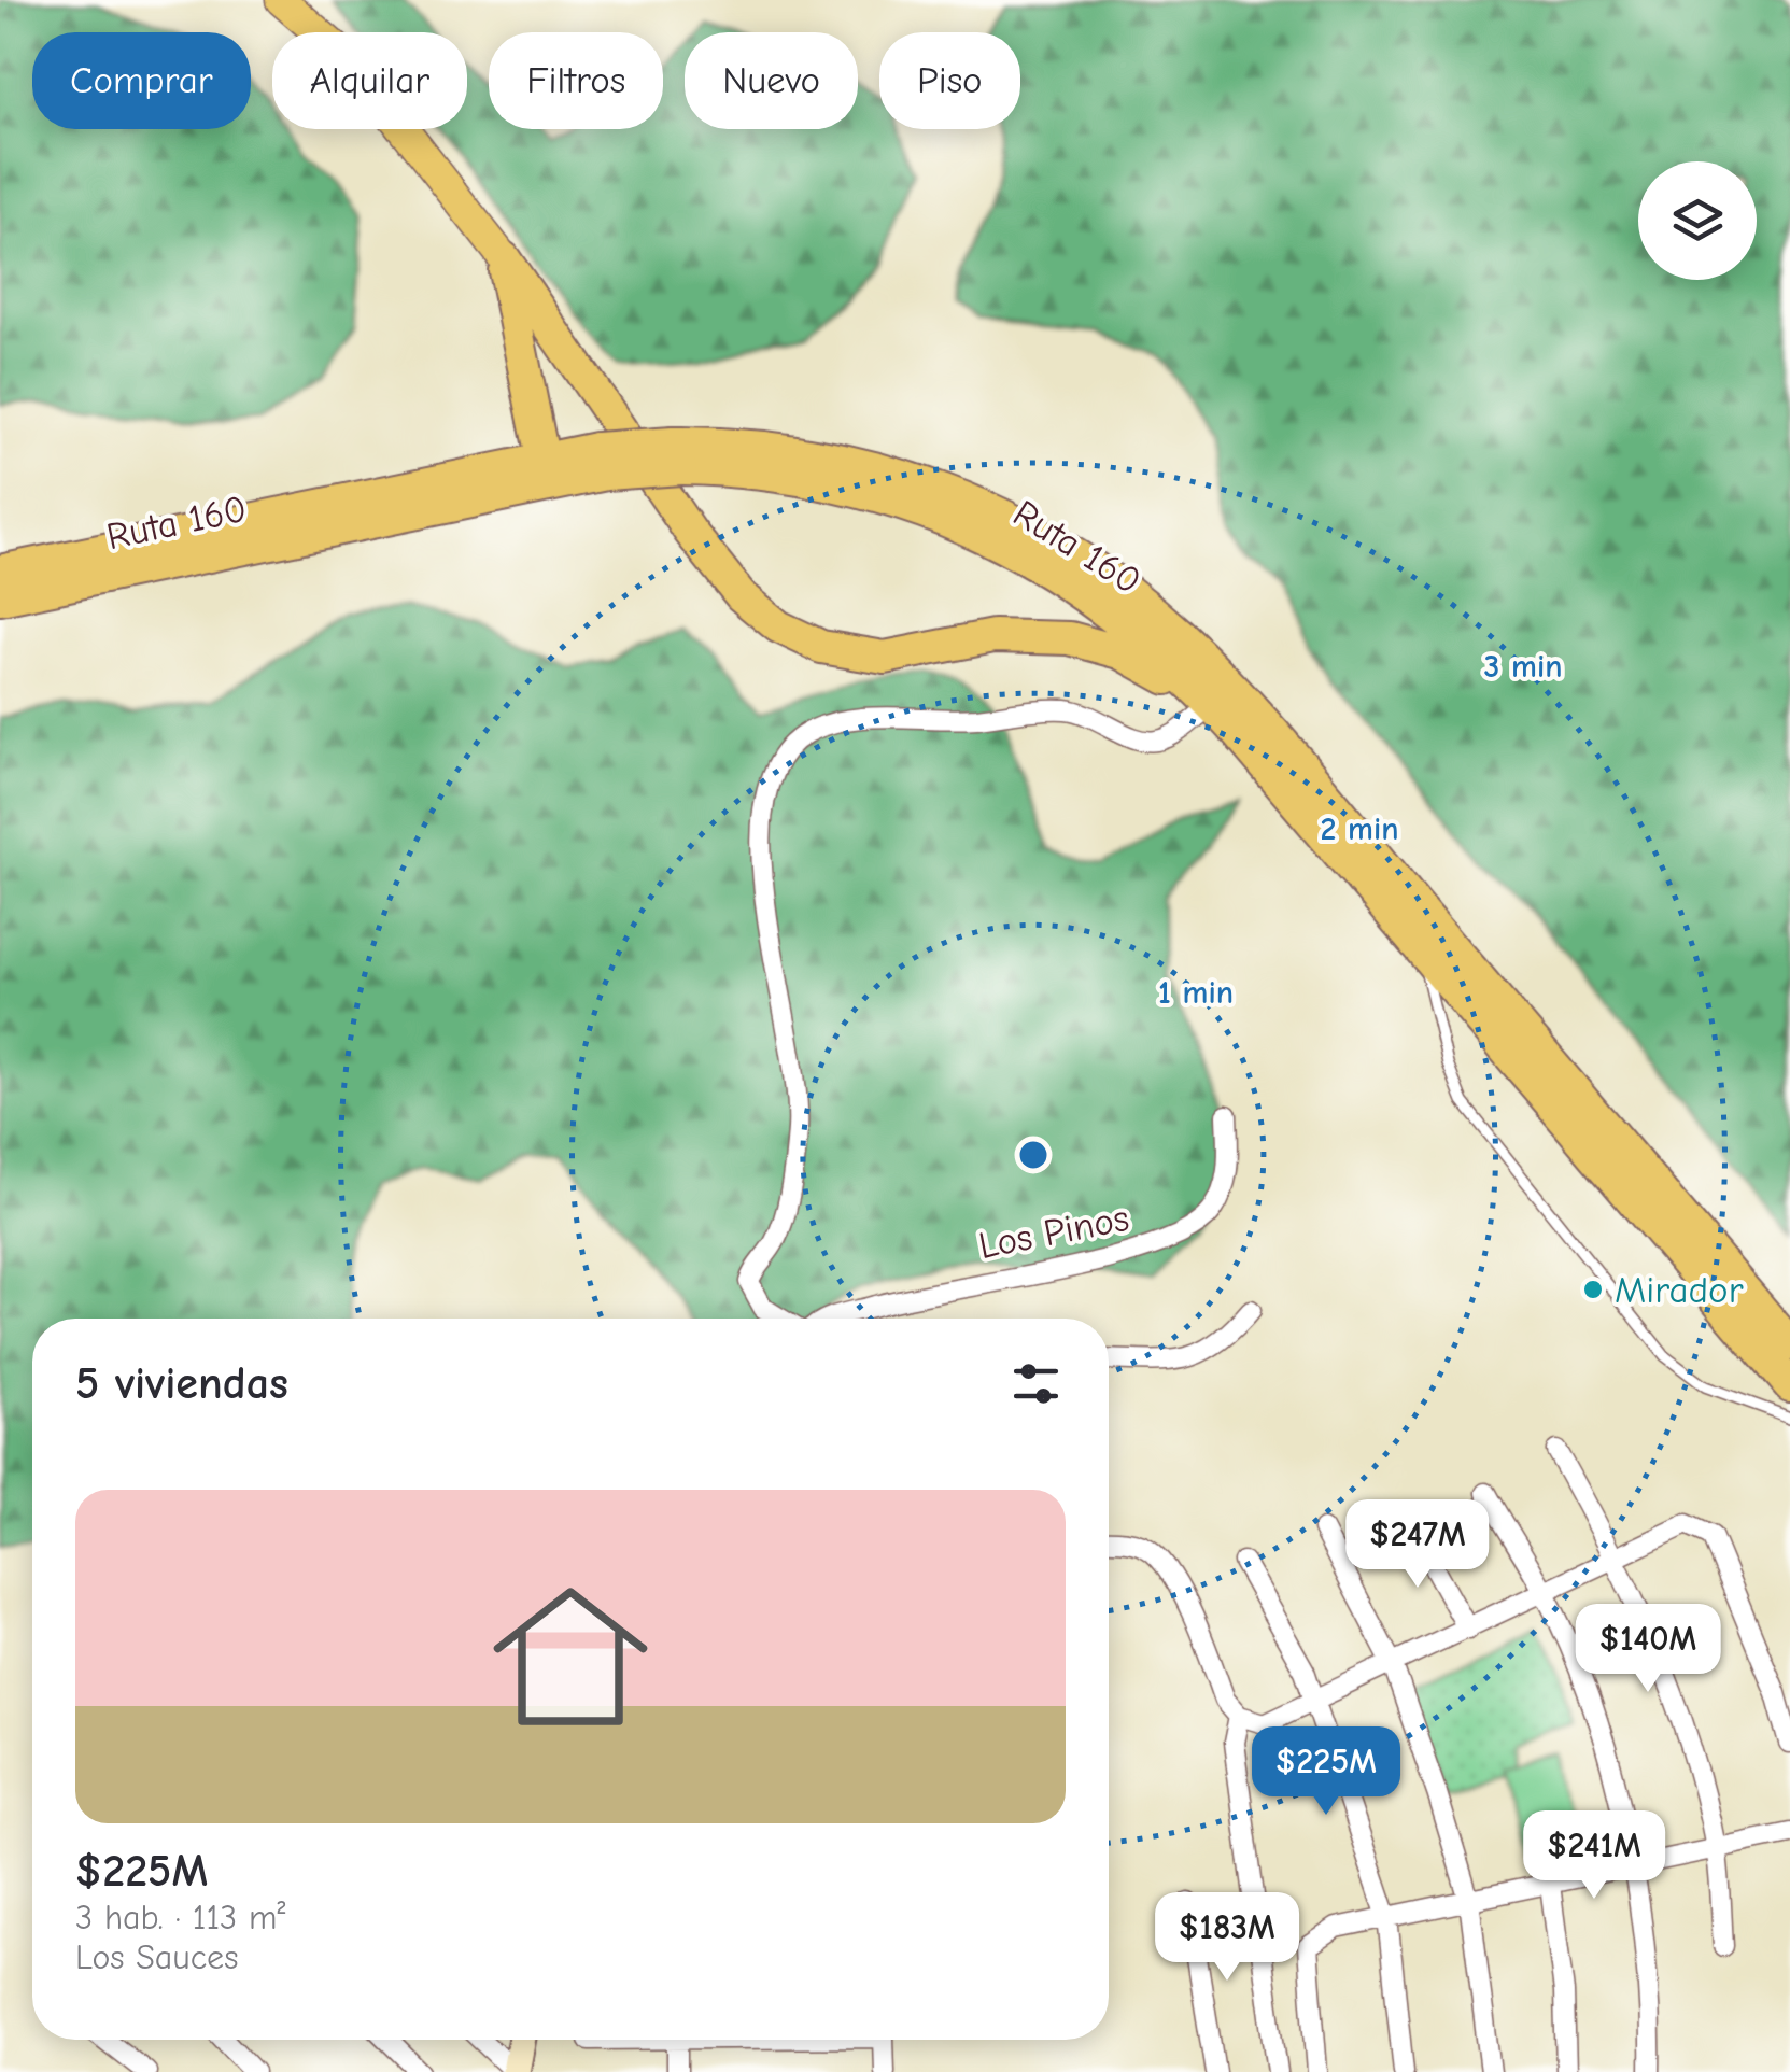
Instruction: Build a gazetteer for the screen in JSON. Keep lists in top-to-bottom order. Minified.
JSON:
{"streets":{"highway":["Ruta 160"],"street":["Los Pinos"]},"places":["Mirador"],"page":{"chip":["Comprar","Alquilar","Filtros","Nuevo","Piso"],"heading":"5 viviendas","list":[{"name":"$225M","note":"3 hab. · 113 m² · Los Sauces"}],"price":["$247M","$140M","$225M","$241M","$183M"]},"rings":["3 min","2 min","1 min"]}
